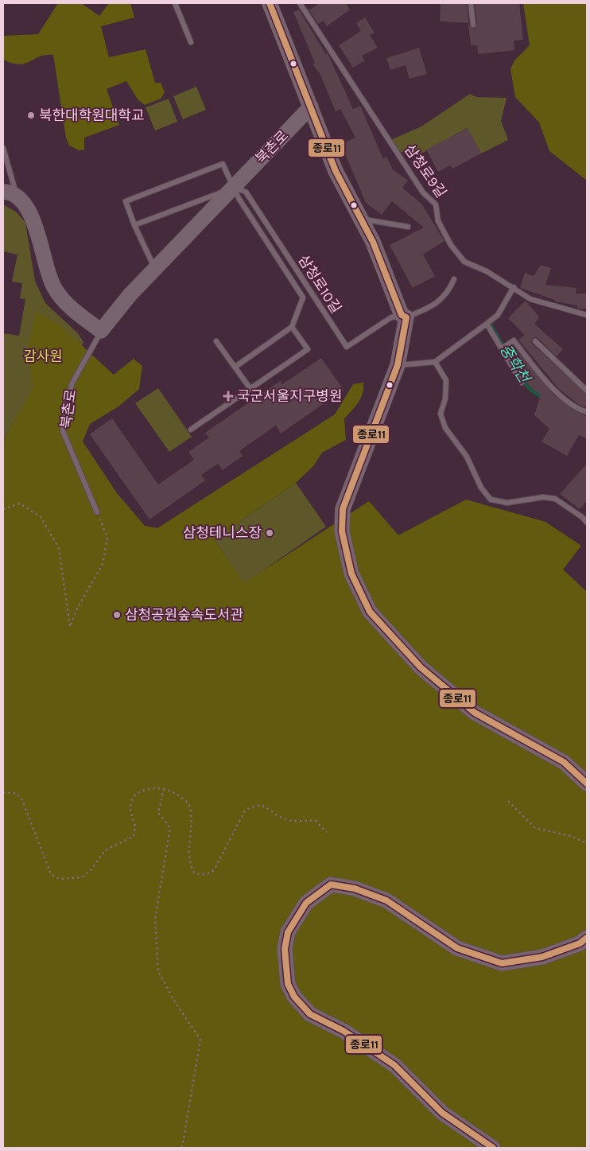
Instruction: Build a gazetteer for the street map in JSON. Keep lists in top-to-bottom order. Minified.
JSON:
{"streets":{"street":["북촌로"],"lane":["삼청로9길","삼청로10길"]},"crossings":[["북촌로","삼청로10길"]],"water":["중학천"],"parks":["감사원"],"places":{"other":["북한대학원대학교","삼청테니스장","삼청공원숲속도서관"],"health":["국군서울지구병원"]},"lines":["transit line 종로11"]}
